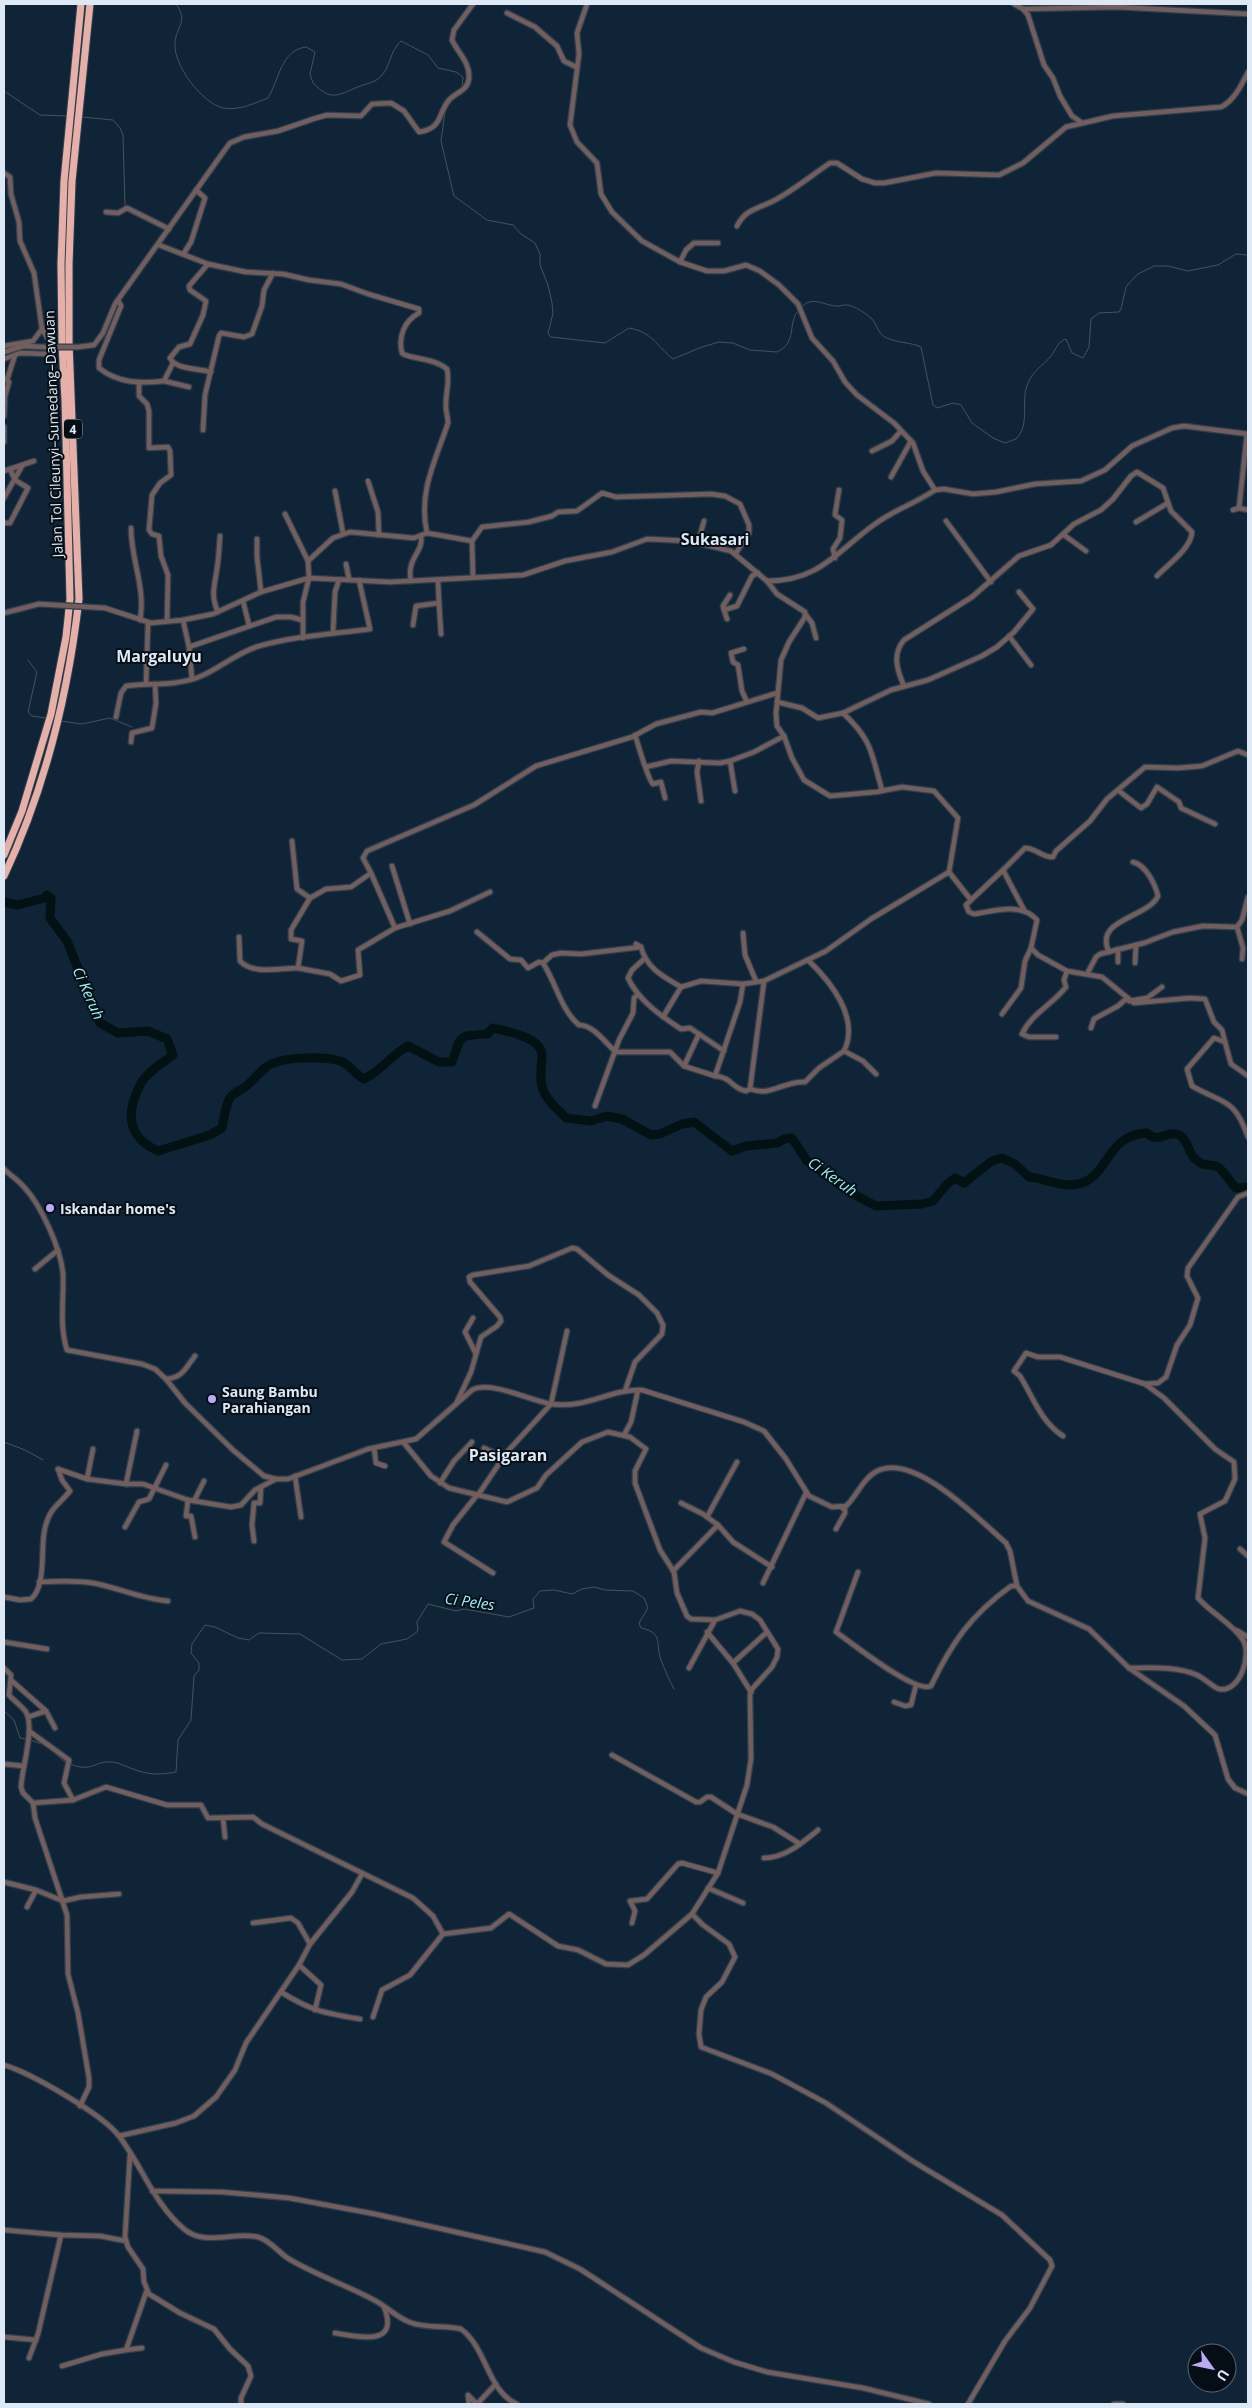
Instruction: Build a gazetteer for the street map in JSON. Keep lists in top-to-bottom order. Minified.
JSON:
{"streets":{"highway":["4","Jalan Tol Cileunyi–Sumedang–Dawuan"]},"districts":["Sukasari","Margaluyu","Pasigaran"],"water":["Ci Keruh","Ci Peles"],"places":["Iskandar home's","Saung Bambu Parahiangan"],"north":"bottom right"}
